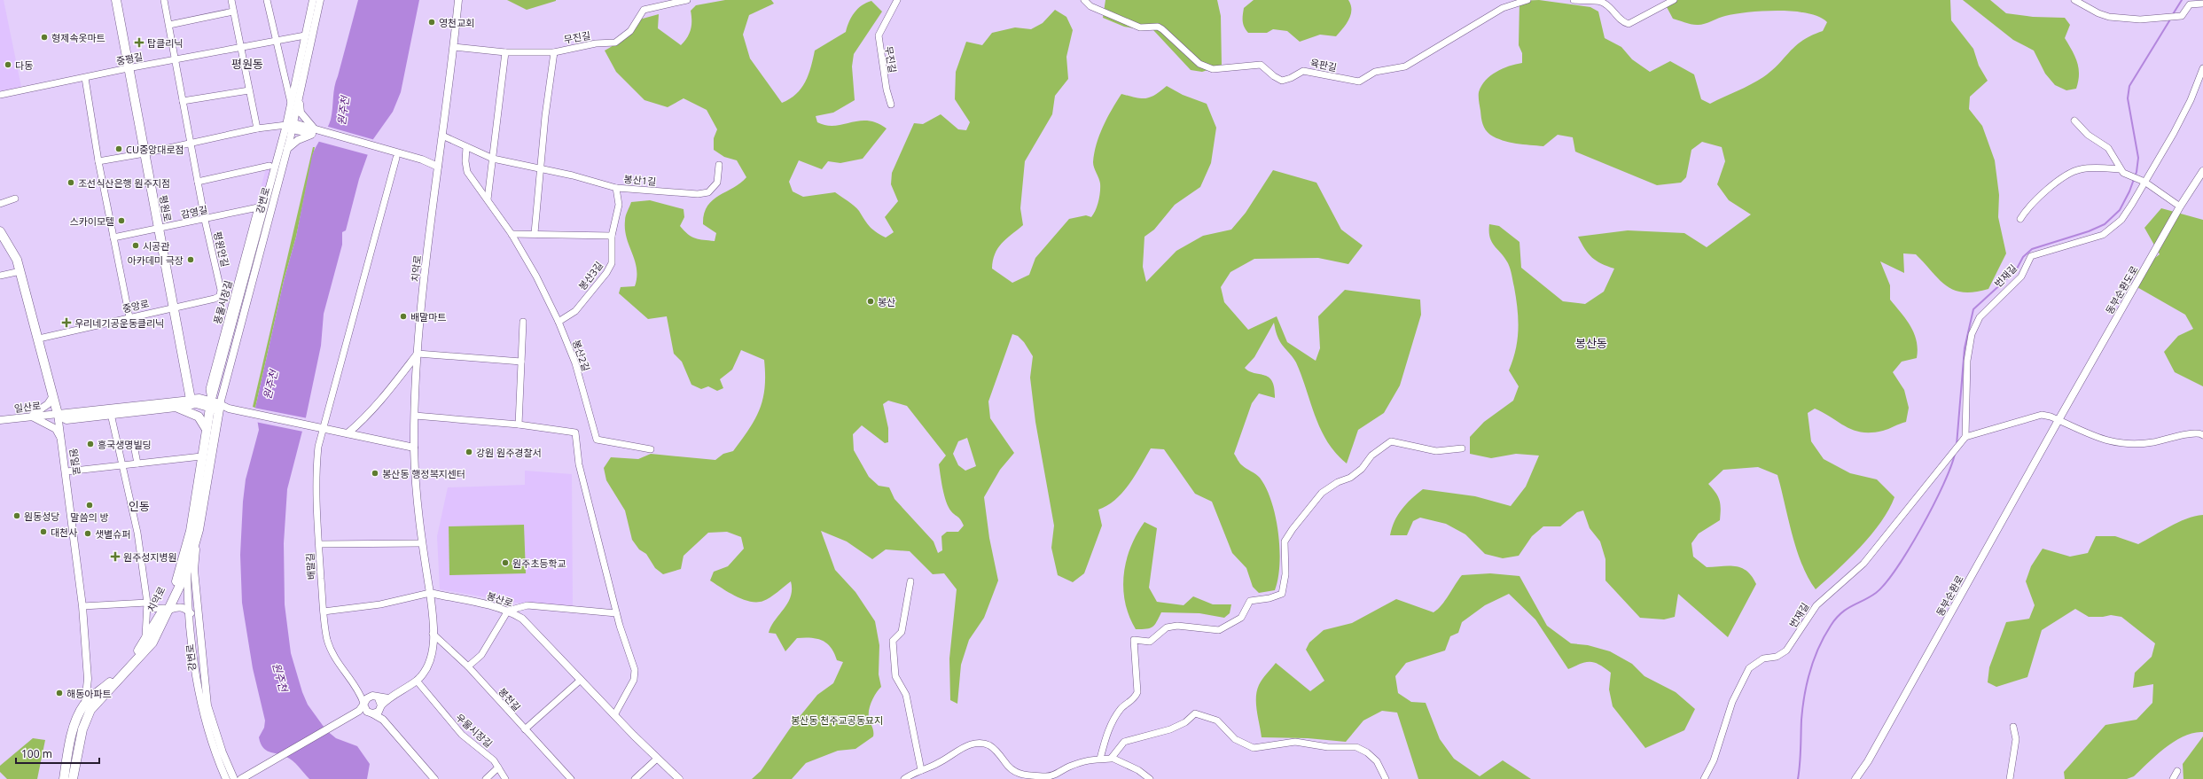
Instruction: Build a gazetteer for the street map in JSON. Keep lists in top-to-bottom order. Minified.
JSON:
{"streets":{"main road":["강변로","평원로","치악로","원일로"],"street":["무진길","중평길","육판길","봉산1길","감영길","평원안길","봉산3길","번재길","동부순환도로","풍물시장길","중앙로","봉산2길","일산로","배말길","동부순환로","봉산로","봉천길","우물시장길"]},"crossings":[["무진길","치악로"],["중평길","강변로"],["중평길","평원로"],["중평길","평원안길"],["봉산1길","치악로"],["봉산1길","봉산3길"],["봉산1길","봉산2길"],["강변로","치악로"],["강변로","풍물시장길"],["평원로","감영길"],["평원로","평원안길"],["평원로","중앙로"],["감영길","평원안길"],["감영길","풍물시장길"],["평원안길","중앙로"],["치악로","풍물시장길"],["치악로","원일로"],["봉산3길","봉산2길"],["동부순환도로","동부순환로"],["중앙로","원일로"],["일산로","원일로"],["배말길","봉산로"]],"districts":["평원동","봉산동","인동"],"water":["원주천"],"parks":["봉산동 천주교공동묘지"],"places":{"other":["영천교회","형제속옷마트","다동","CU중앙대로점","조선식산은행 원주지점","스카이모텔","시공관","아카데미 극장","봉산","배말마트","흥국생명빌딩","강원 원주경찰서","봉산동 행정복지센터","말씀의 방","원동성당","대천사","샛별슈퍼","원주초등학교","해동아파트"],"health":["탑클리닉","우리네기공운동클리닉","원주성지병원"]},"scale_bar":"100 m"}
